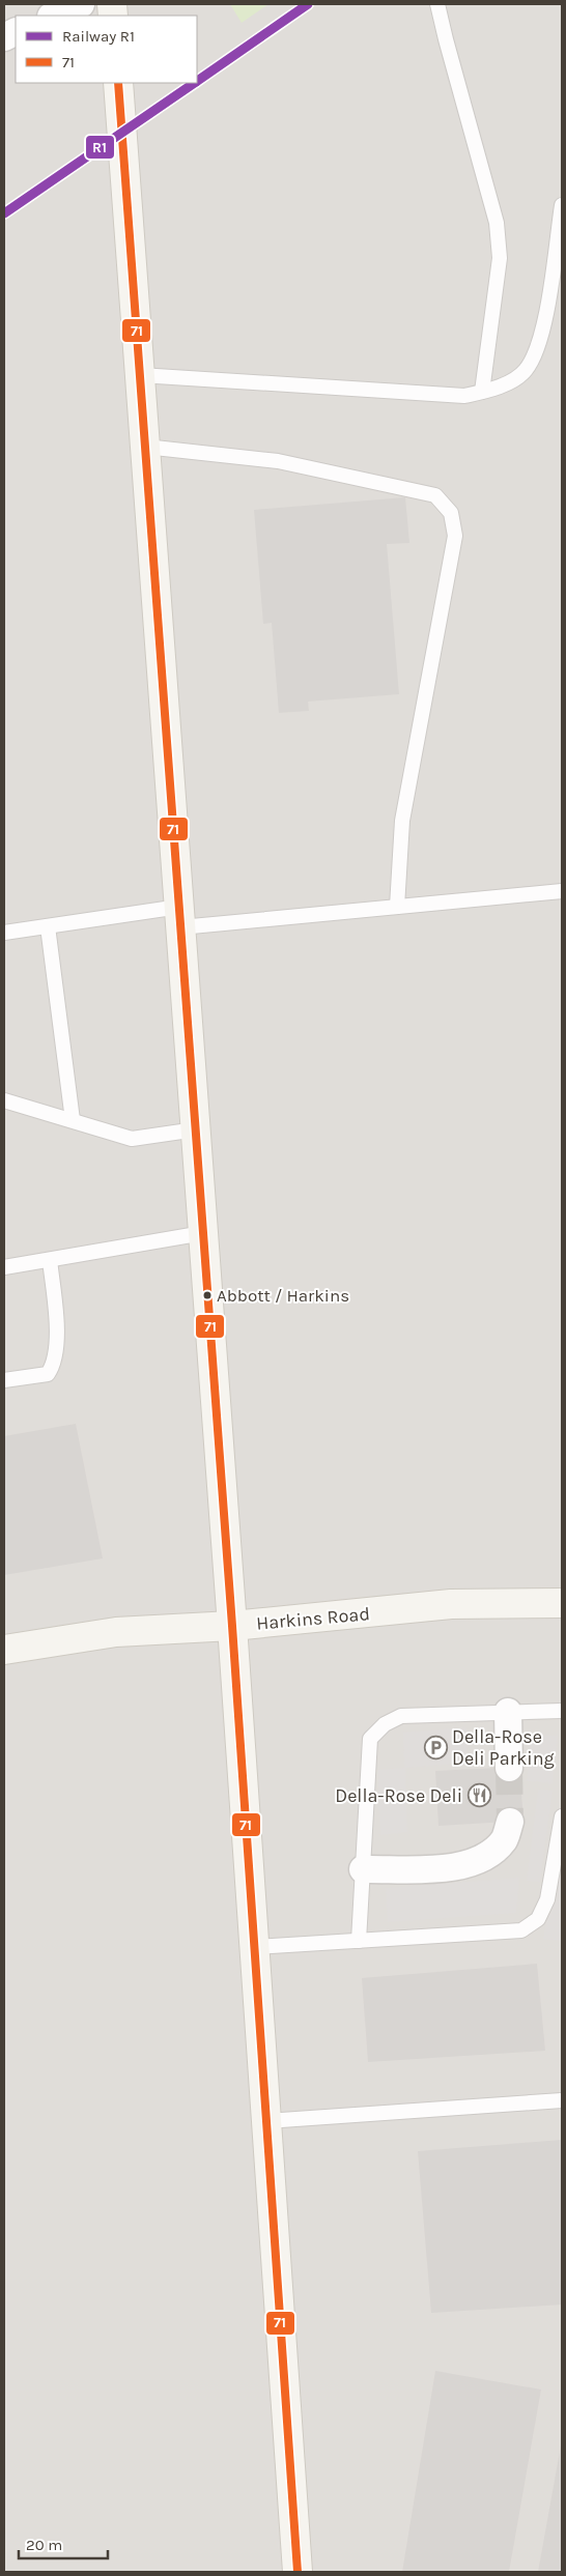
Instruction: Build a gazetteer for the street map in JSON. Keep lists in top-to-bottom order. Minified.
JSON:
{"streets":{"main road":["Harkins Road"]},"places":{"other":["Abbott / Harkins"],"parking":["Della-Rose Deli Parking"],"restaurant":["Della-Rose Deli"]},"lines":["rail line R1","transit line 71"],"legend":["Railway R1","71"],"scale_bar":"20 m"}
